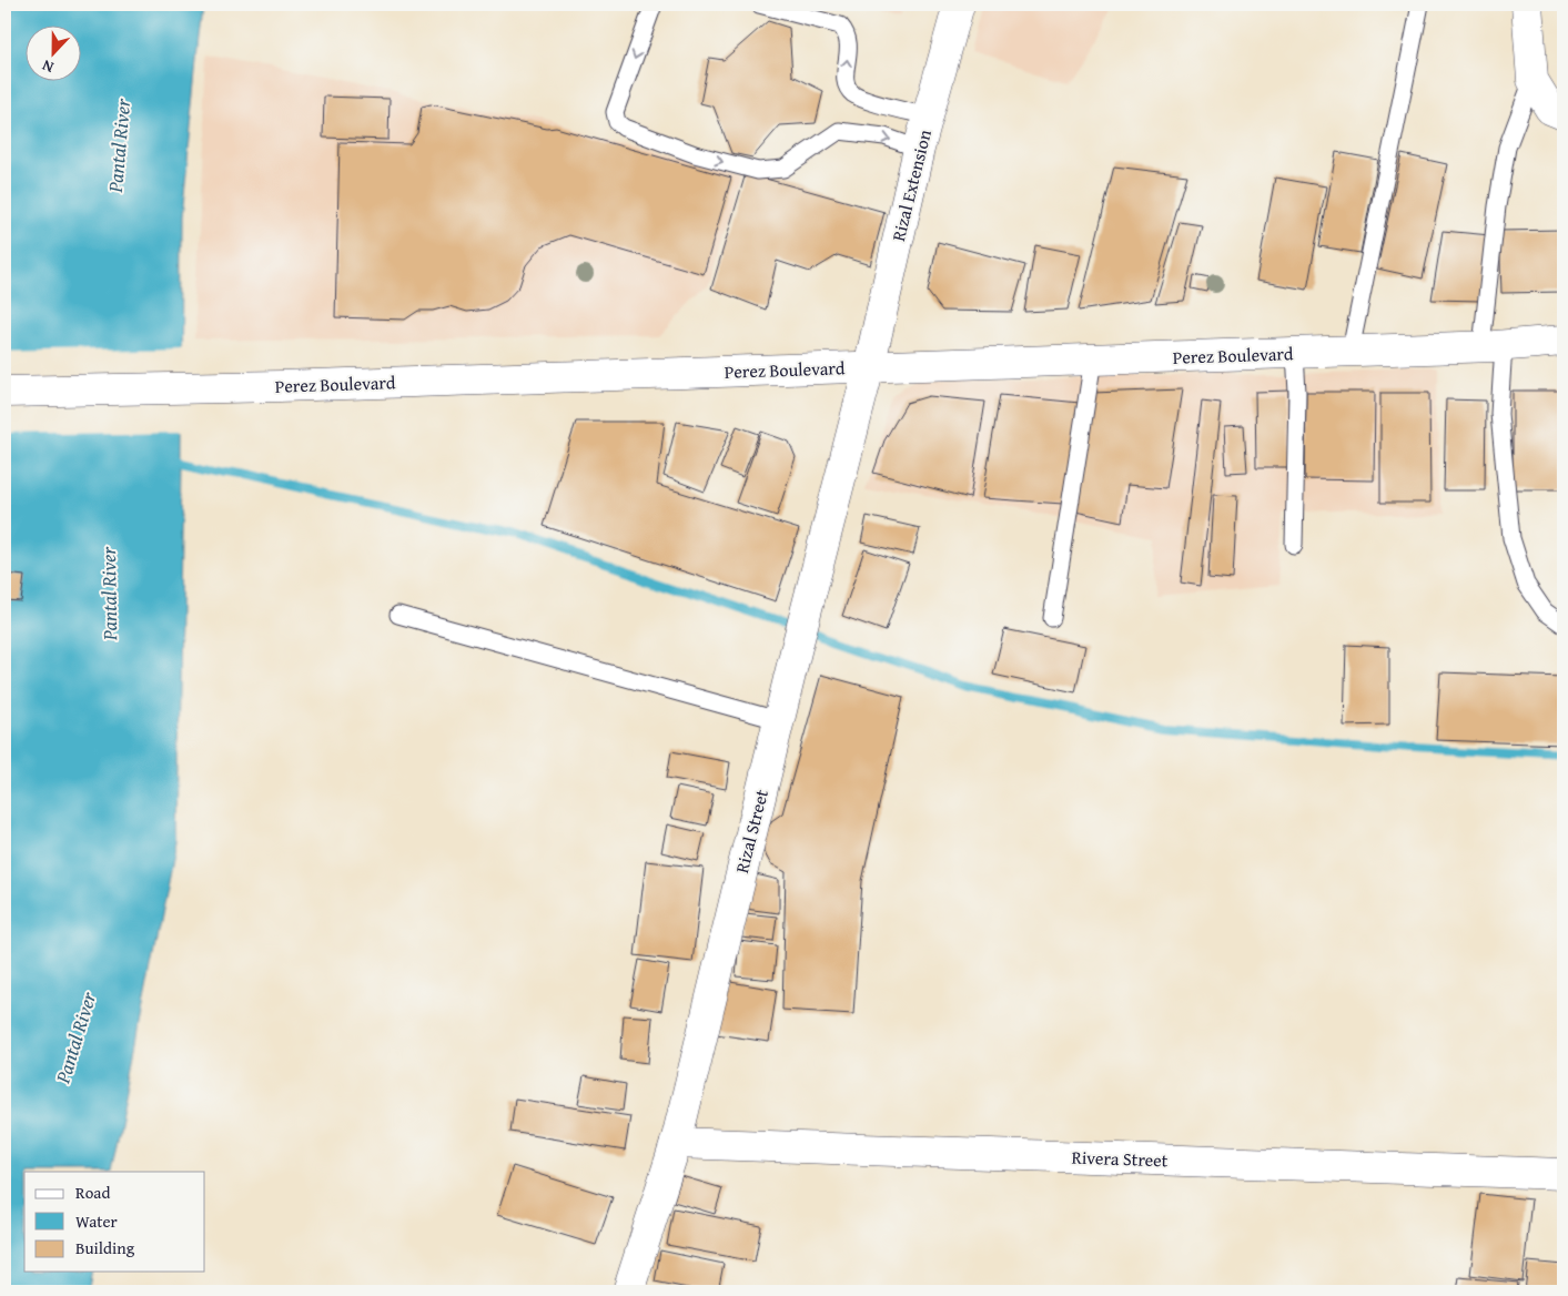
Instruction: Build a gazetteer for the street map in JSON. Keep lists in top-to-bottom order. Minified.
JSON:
{"streets":{"street":["Rizal Extension","Perez Boulevard","Rizal Street","Rivera Street"]},"crossings":[["Rizal Extension","Perez Boulevard"],["Rizal Extension","Rizal Street"],["Perez Boulevard","Rizal Street"],["Rizal Street","Rivera Street"]],"water":["Pantal River"],"legend":["Road","Water","Building"],"north":"bottom"}
